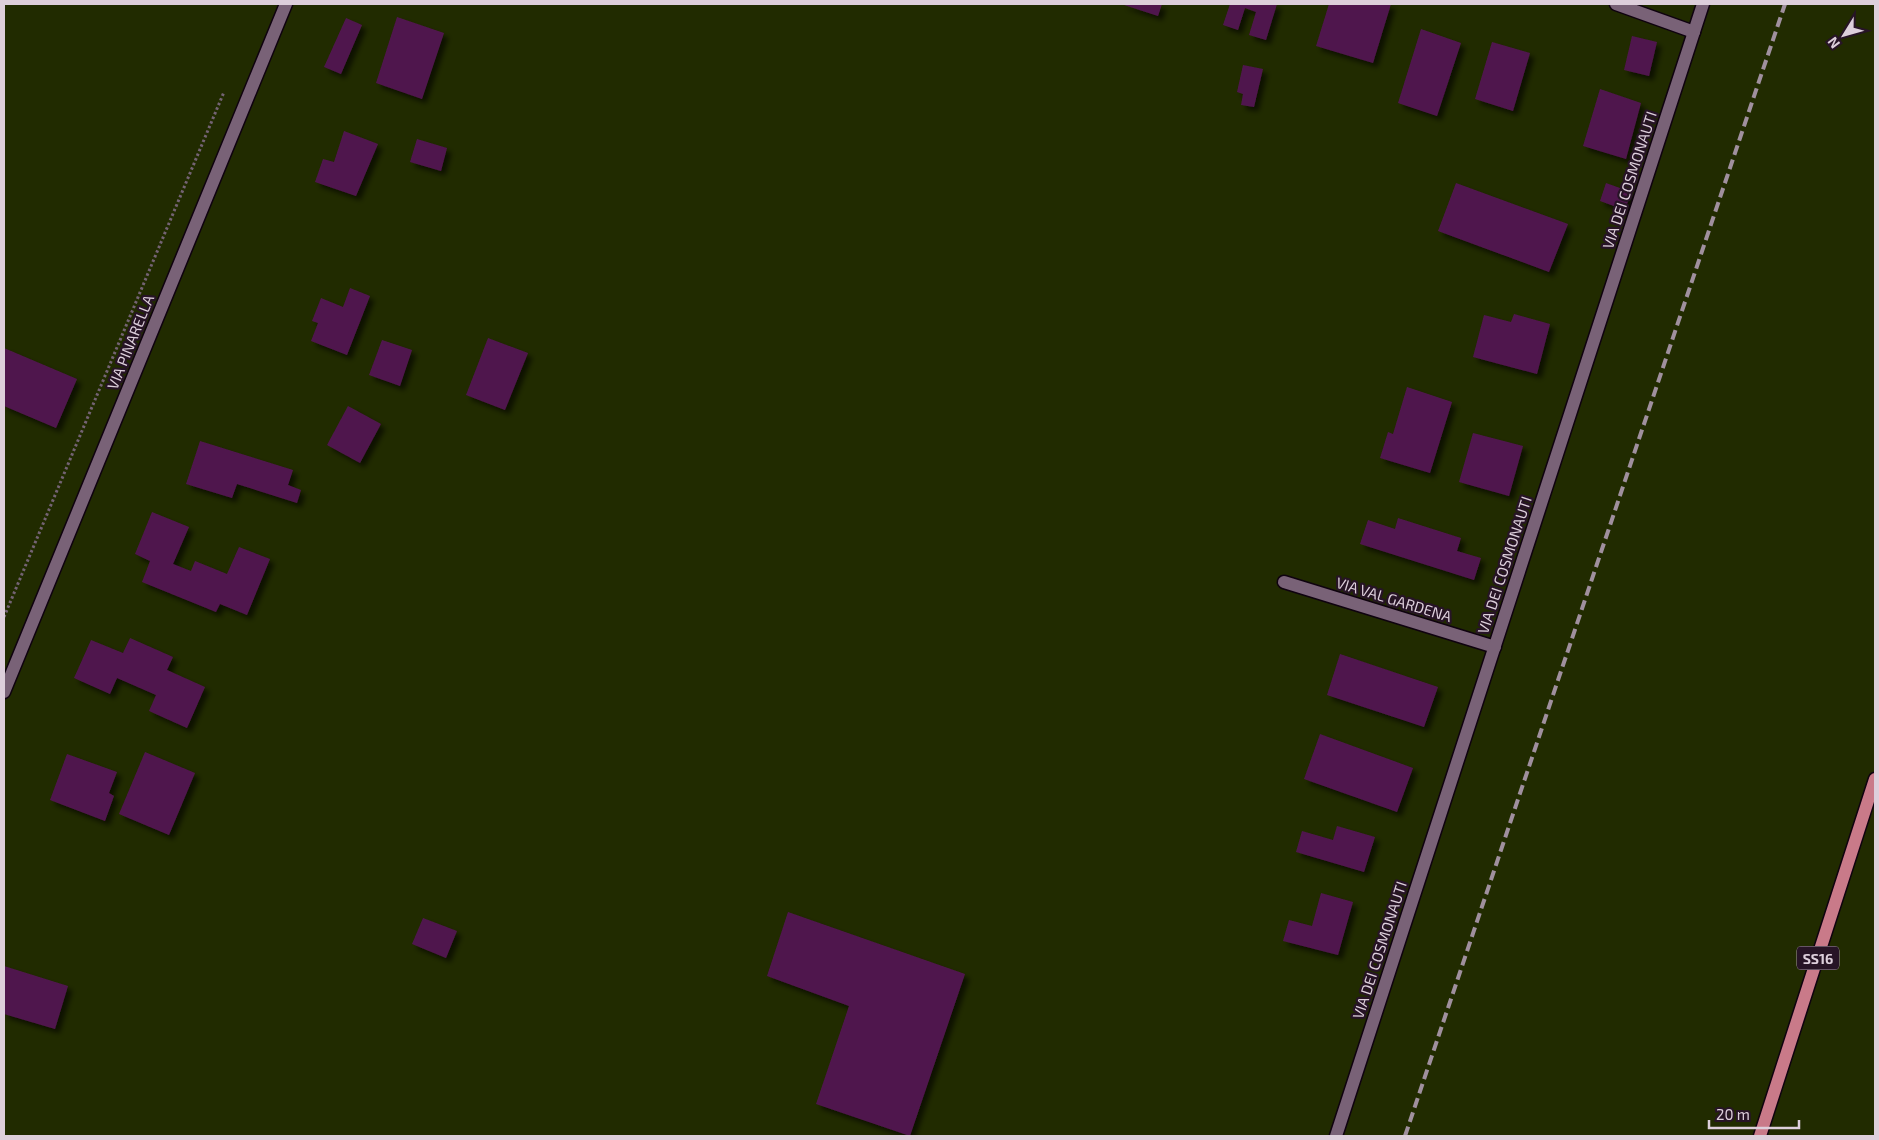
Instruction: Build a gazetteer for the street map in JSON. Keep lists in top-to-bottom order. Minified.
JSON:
{"streets":{"main road":["SS16"],"street":["VIA DEI COSMONAUTI","VIA PINARELLA","VIA VAL GARDENA"]},"crossings":[["VIA DEI COSMONAUTI","VIA VAL GARDENA"]],"scale_bar":"20 m","north":"bottom left"}
